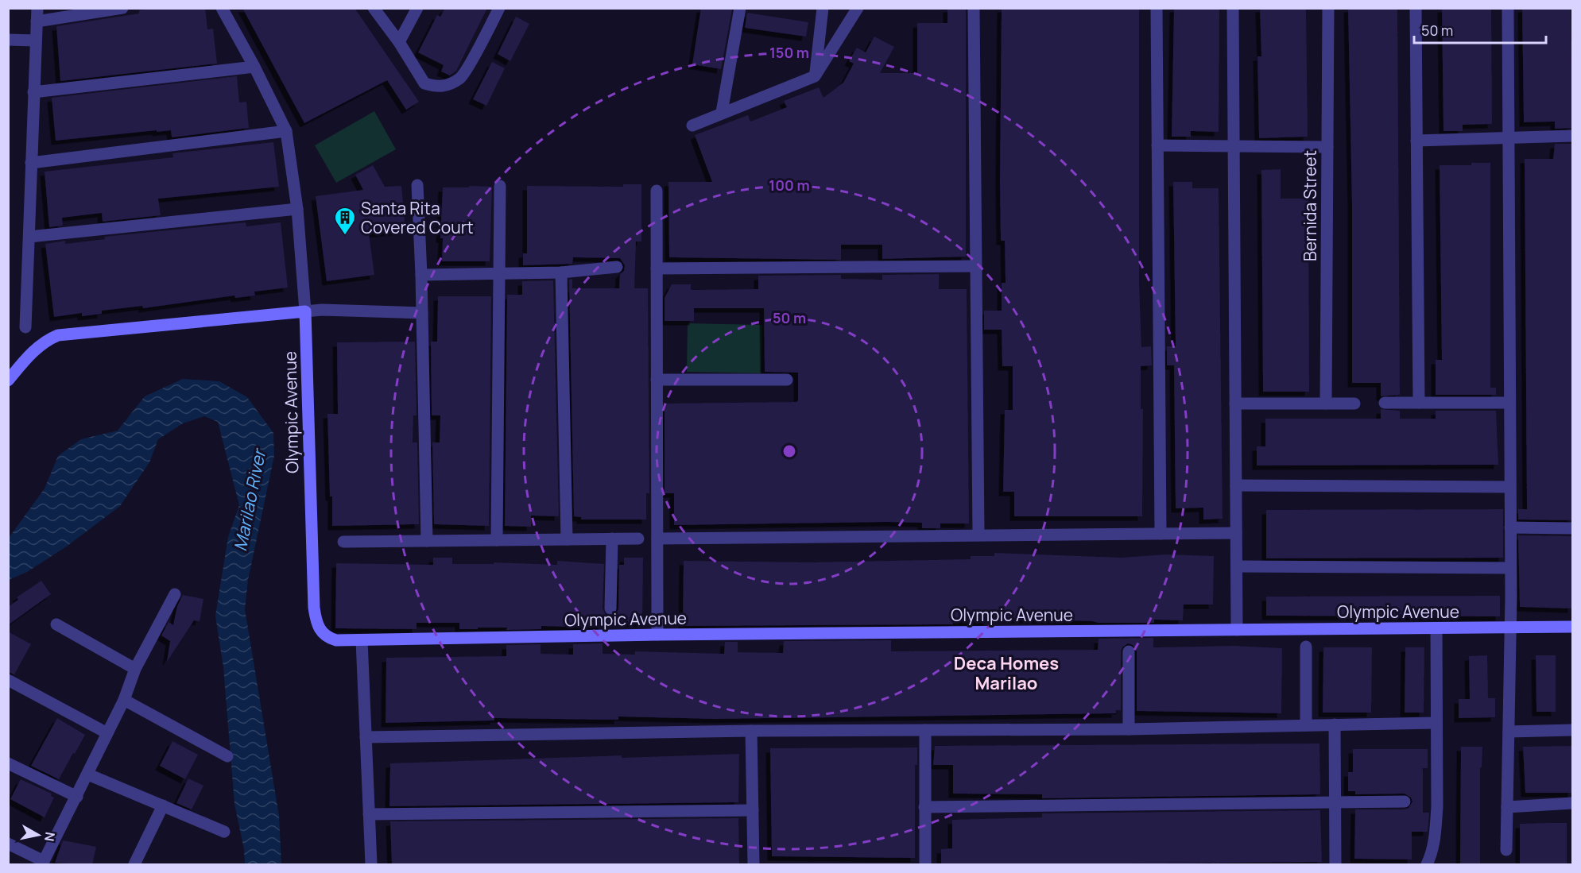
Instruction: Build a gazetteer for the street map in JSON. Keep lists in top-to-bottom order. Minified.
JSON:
{"streets":{"street":["Bernida Street","Olympic Avenue"]},"districts":["Deca Homes Marilao"],"water":["Marilao River"],"places":{"building":["Santa Rita Covered Court"]},"scale_bar":"50 m","north":"right","rings":["150 m","100 m","50 m"]}
